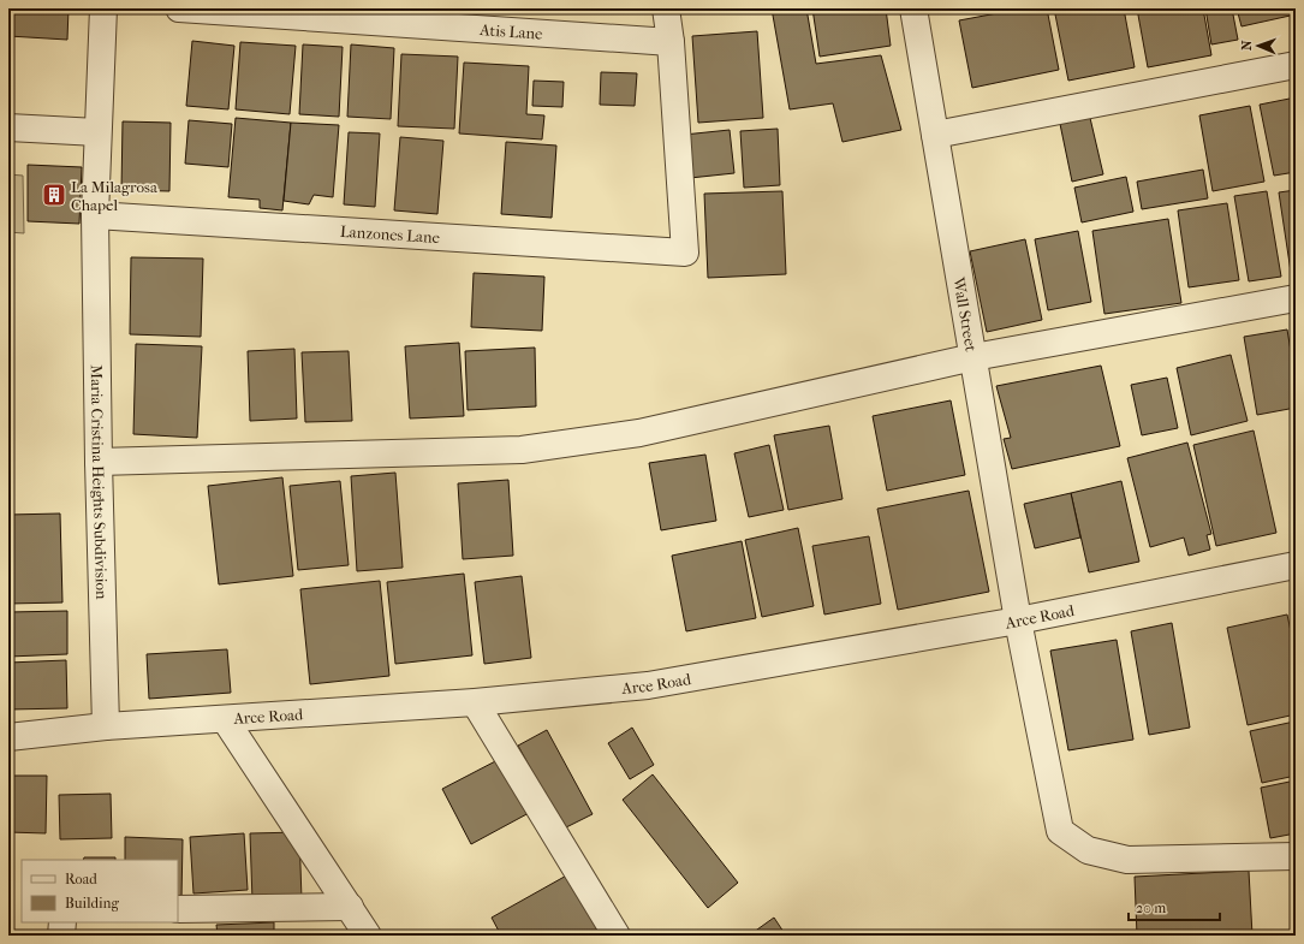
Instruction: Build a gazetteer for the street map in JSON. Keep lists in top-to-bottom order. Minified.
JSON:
{"streets":{"street":["Atis Lane","Lanzones Lane","Wall Street","Maria Cristina Heights Subdivision","Arce Road"]},"crossings":[["Atis Lane","Lanzones Lane"],["Lanzones Lane","Maria Cristina Heights Subdivision"],["Wall Street","Arce Road"],["Maria Cristina Heights Subdivision","Arce Road"]],"places":{"building":["La Milagrosa Chapel"]},"legend":["Road","Building"],"scale_bar":"20 m","north":"left"}
